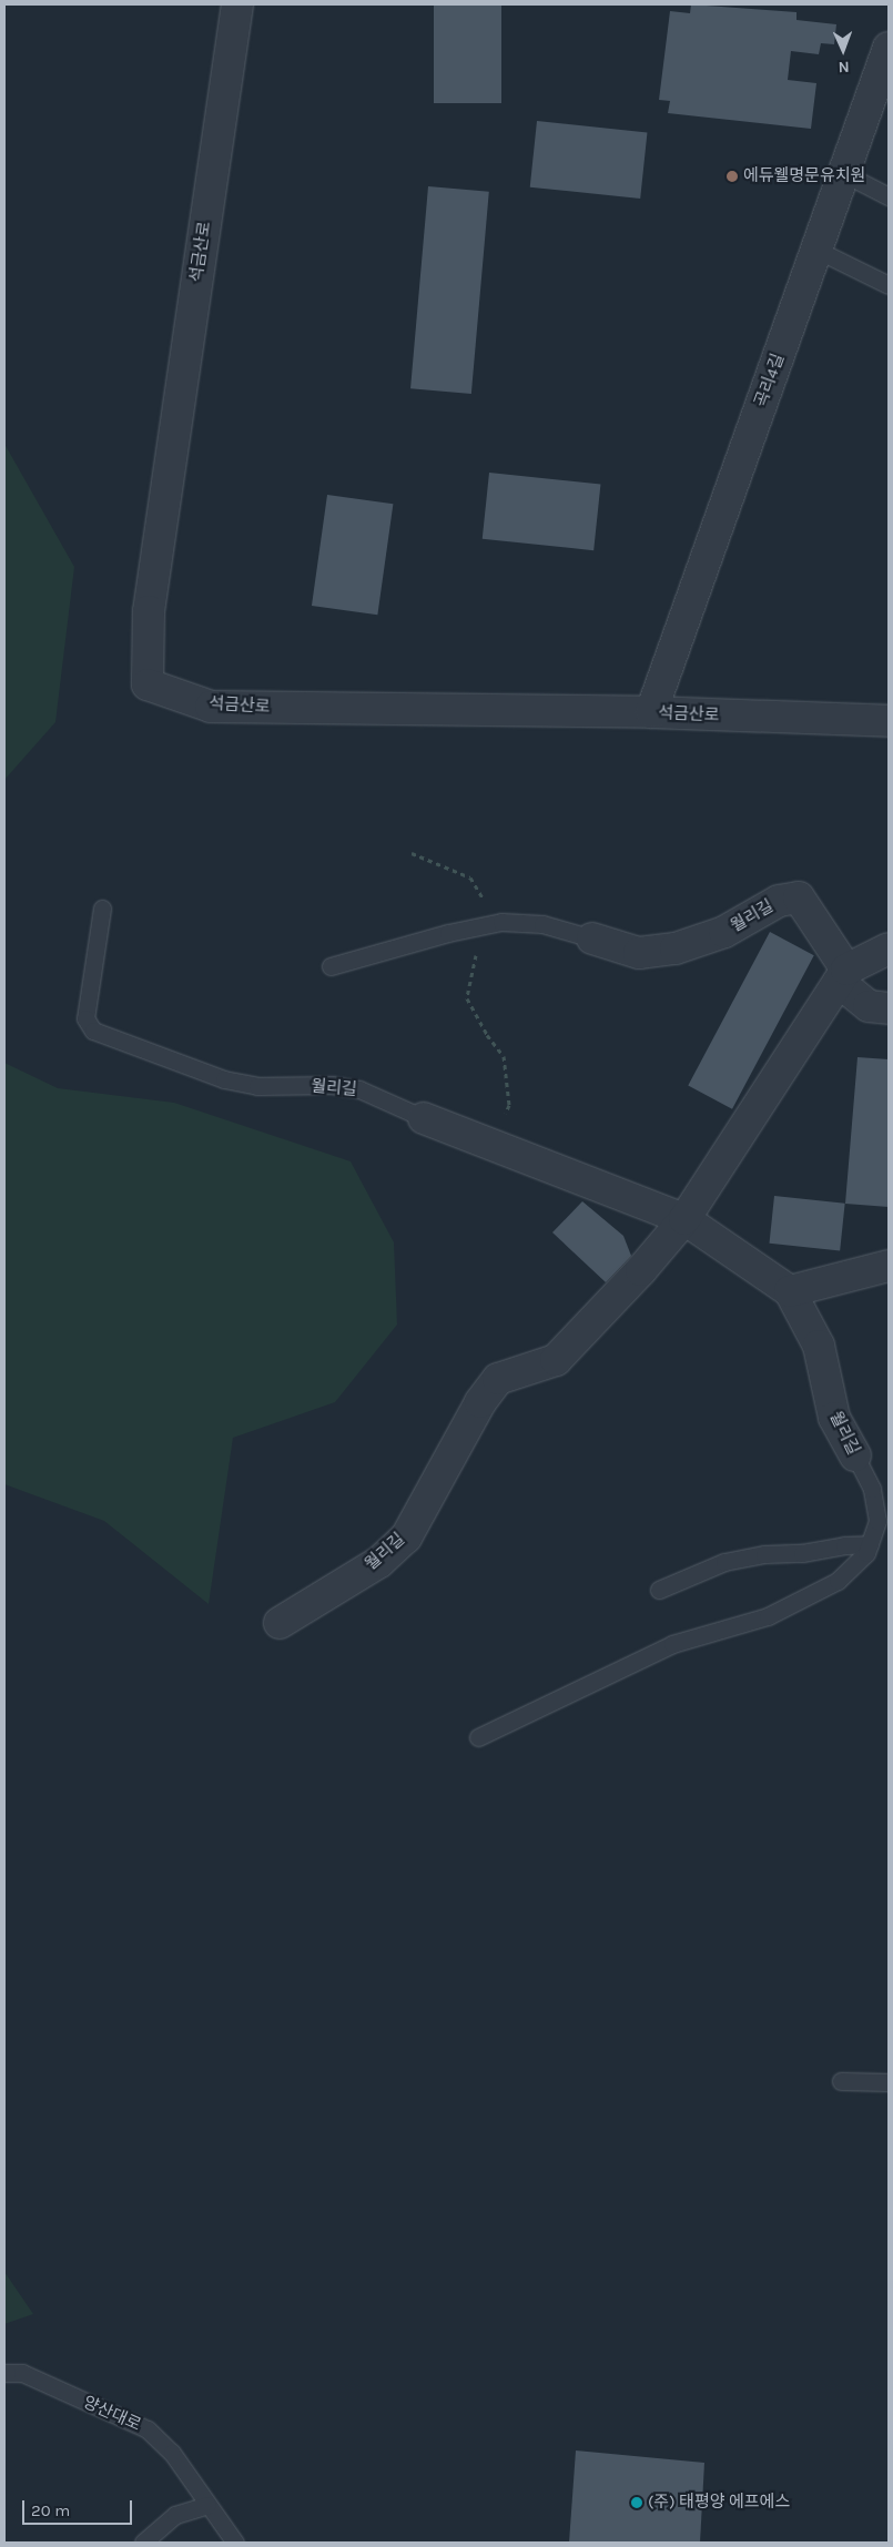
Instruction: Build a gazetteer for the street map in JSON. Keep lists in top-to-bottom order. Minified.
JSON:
{"streets":{"street":["석금산로","곡리4길","월리길"],"lane":["양산대로"]},"crossings":[["석금산로","곡리4길"]],"places":["에듀웰명문유치원","(주) 태평양 에프에스"],"scale_bar":"20 m","north":"bottom"}
